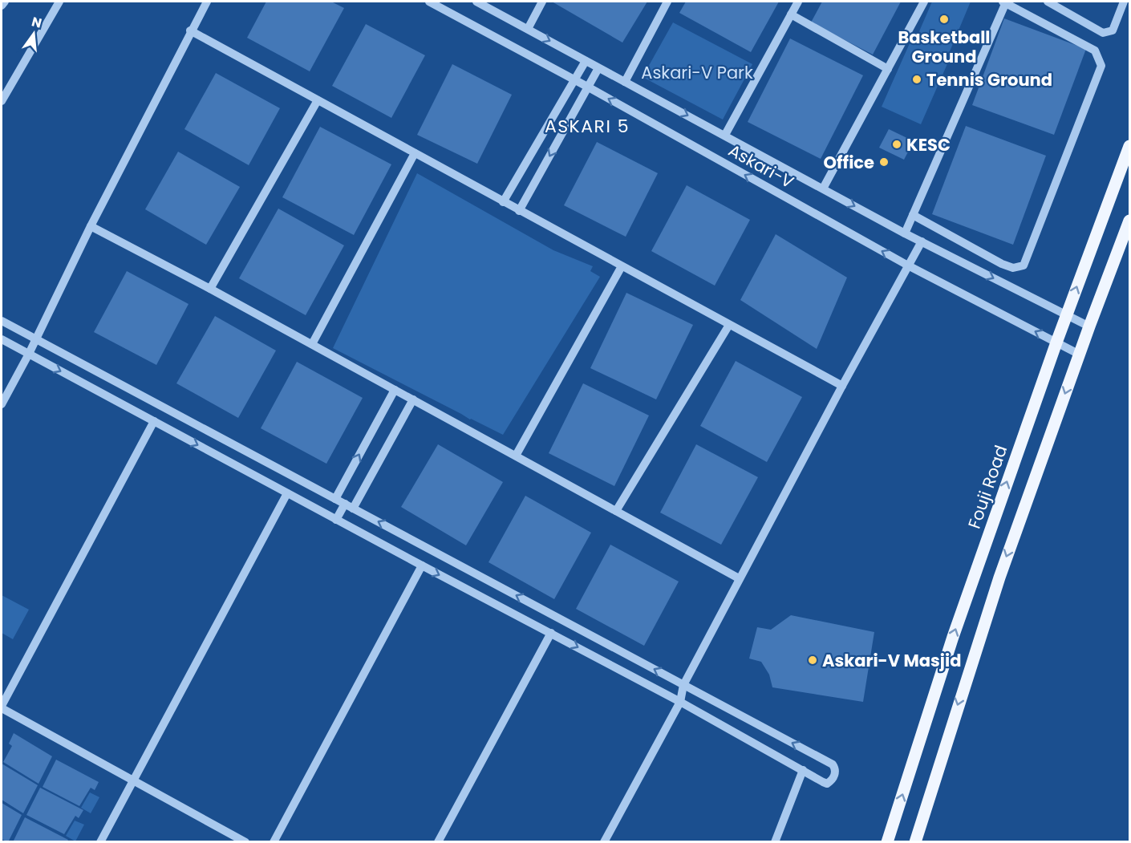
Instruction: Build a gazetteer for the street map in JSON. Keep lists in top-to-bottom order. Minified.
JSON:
{"streets":{"main road":["Fouji Road"],"street":["Askari-V"]},"crossings":[["Askari-V","Fouji Road"]],"districts":["ASKARI 5"],"parks":["Askari-V Park"],"places":["Basketball Ground","Tennis Ground","KESC","Office","Askari-V Masjid"],"north":"top"}
